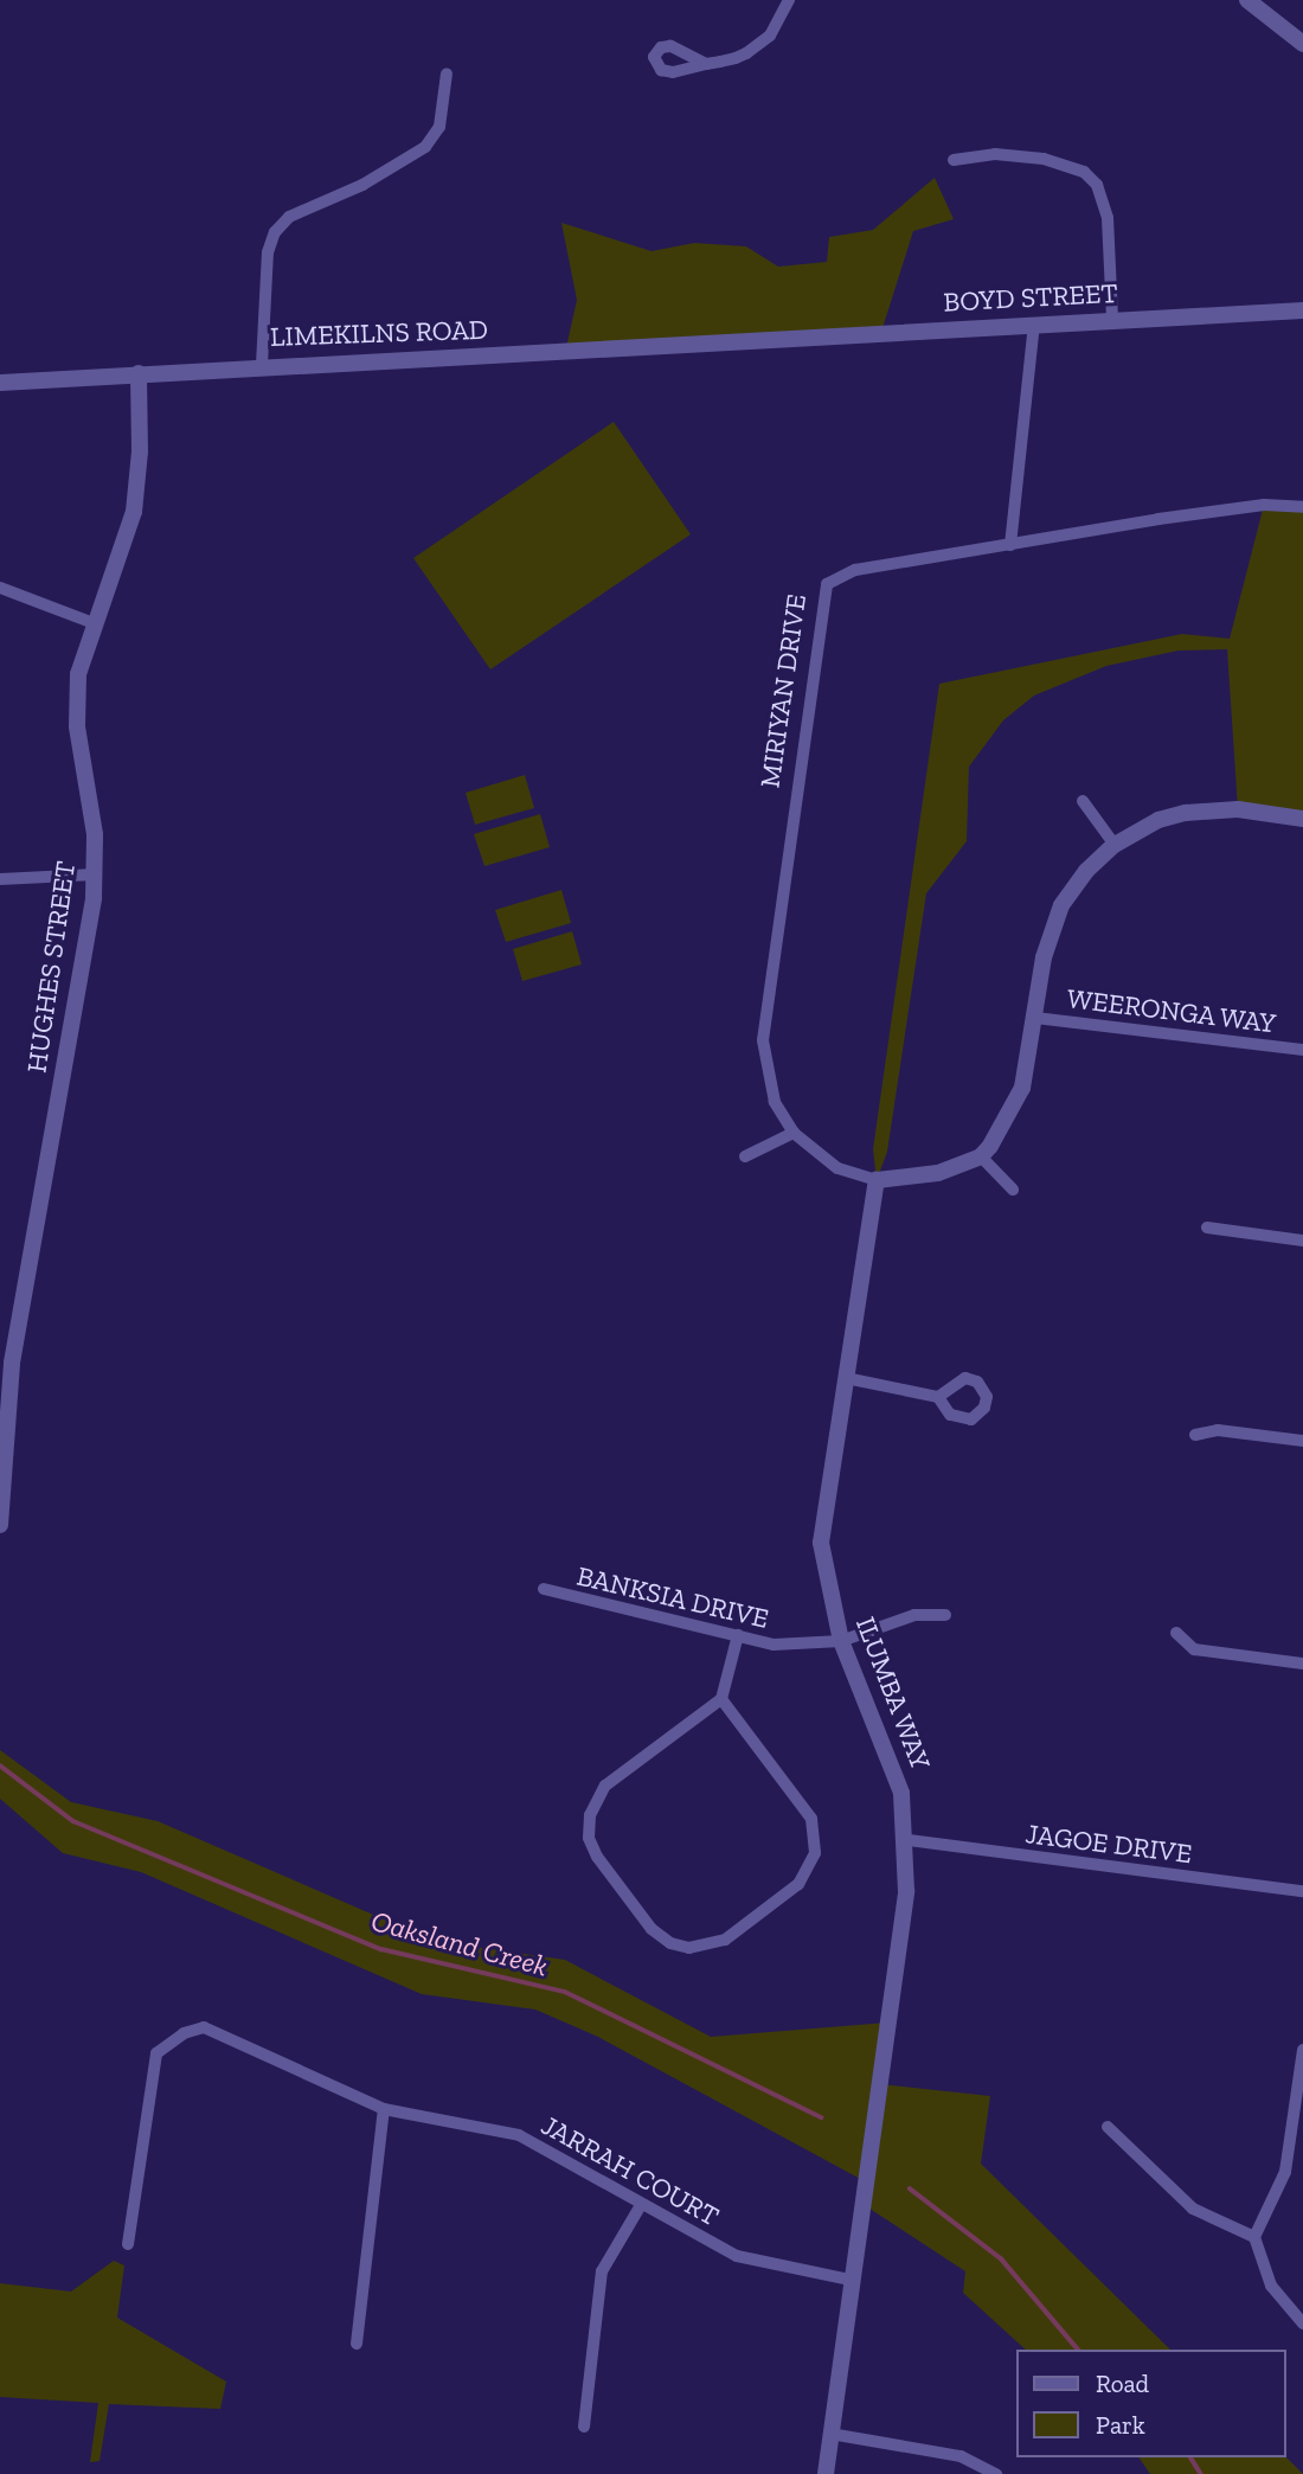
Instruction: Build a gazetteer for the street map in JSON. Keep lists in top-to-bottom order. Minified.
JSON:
{"streets":{"street":["BOYD STREET","LIMEKILNS ROAD","MIRIYAN DRIVE","HUGHES STREET","WEERONGA WAY","BANKSIA DRIVE","ILUMBA WAY","JAGOE DRIVE","JARRAH COURT"]},"crossings":[["BOYD STREET","LIMEKILNS ROAD"],["LIMEKILNS ROAD","HUGHES STREET"],["MIRIYAN DRIVE","ILUMBA WAY"],["BANKSIA DRIVE","ILUMBA WAY"],["ILUMBA WAY","JAGOE DRIVE"],["ILUMBA WAY","JARRAH COURT"]],"water":["Oaksland Creek"],"legend":["Road","Park"]}
